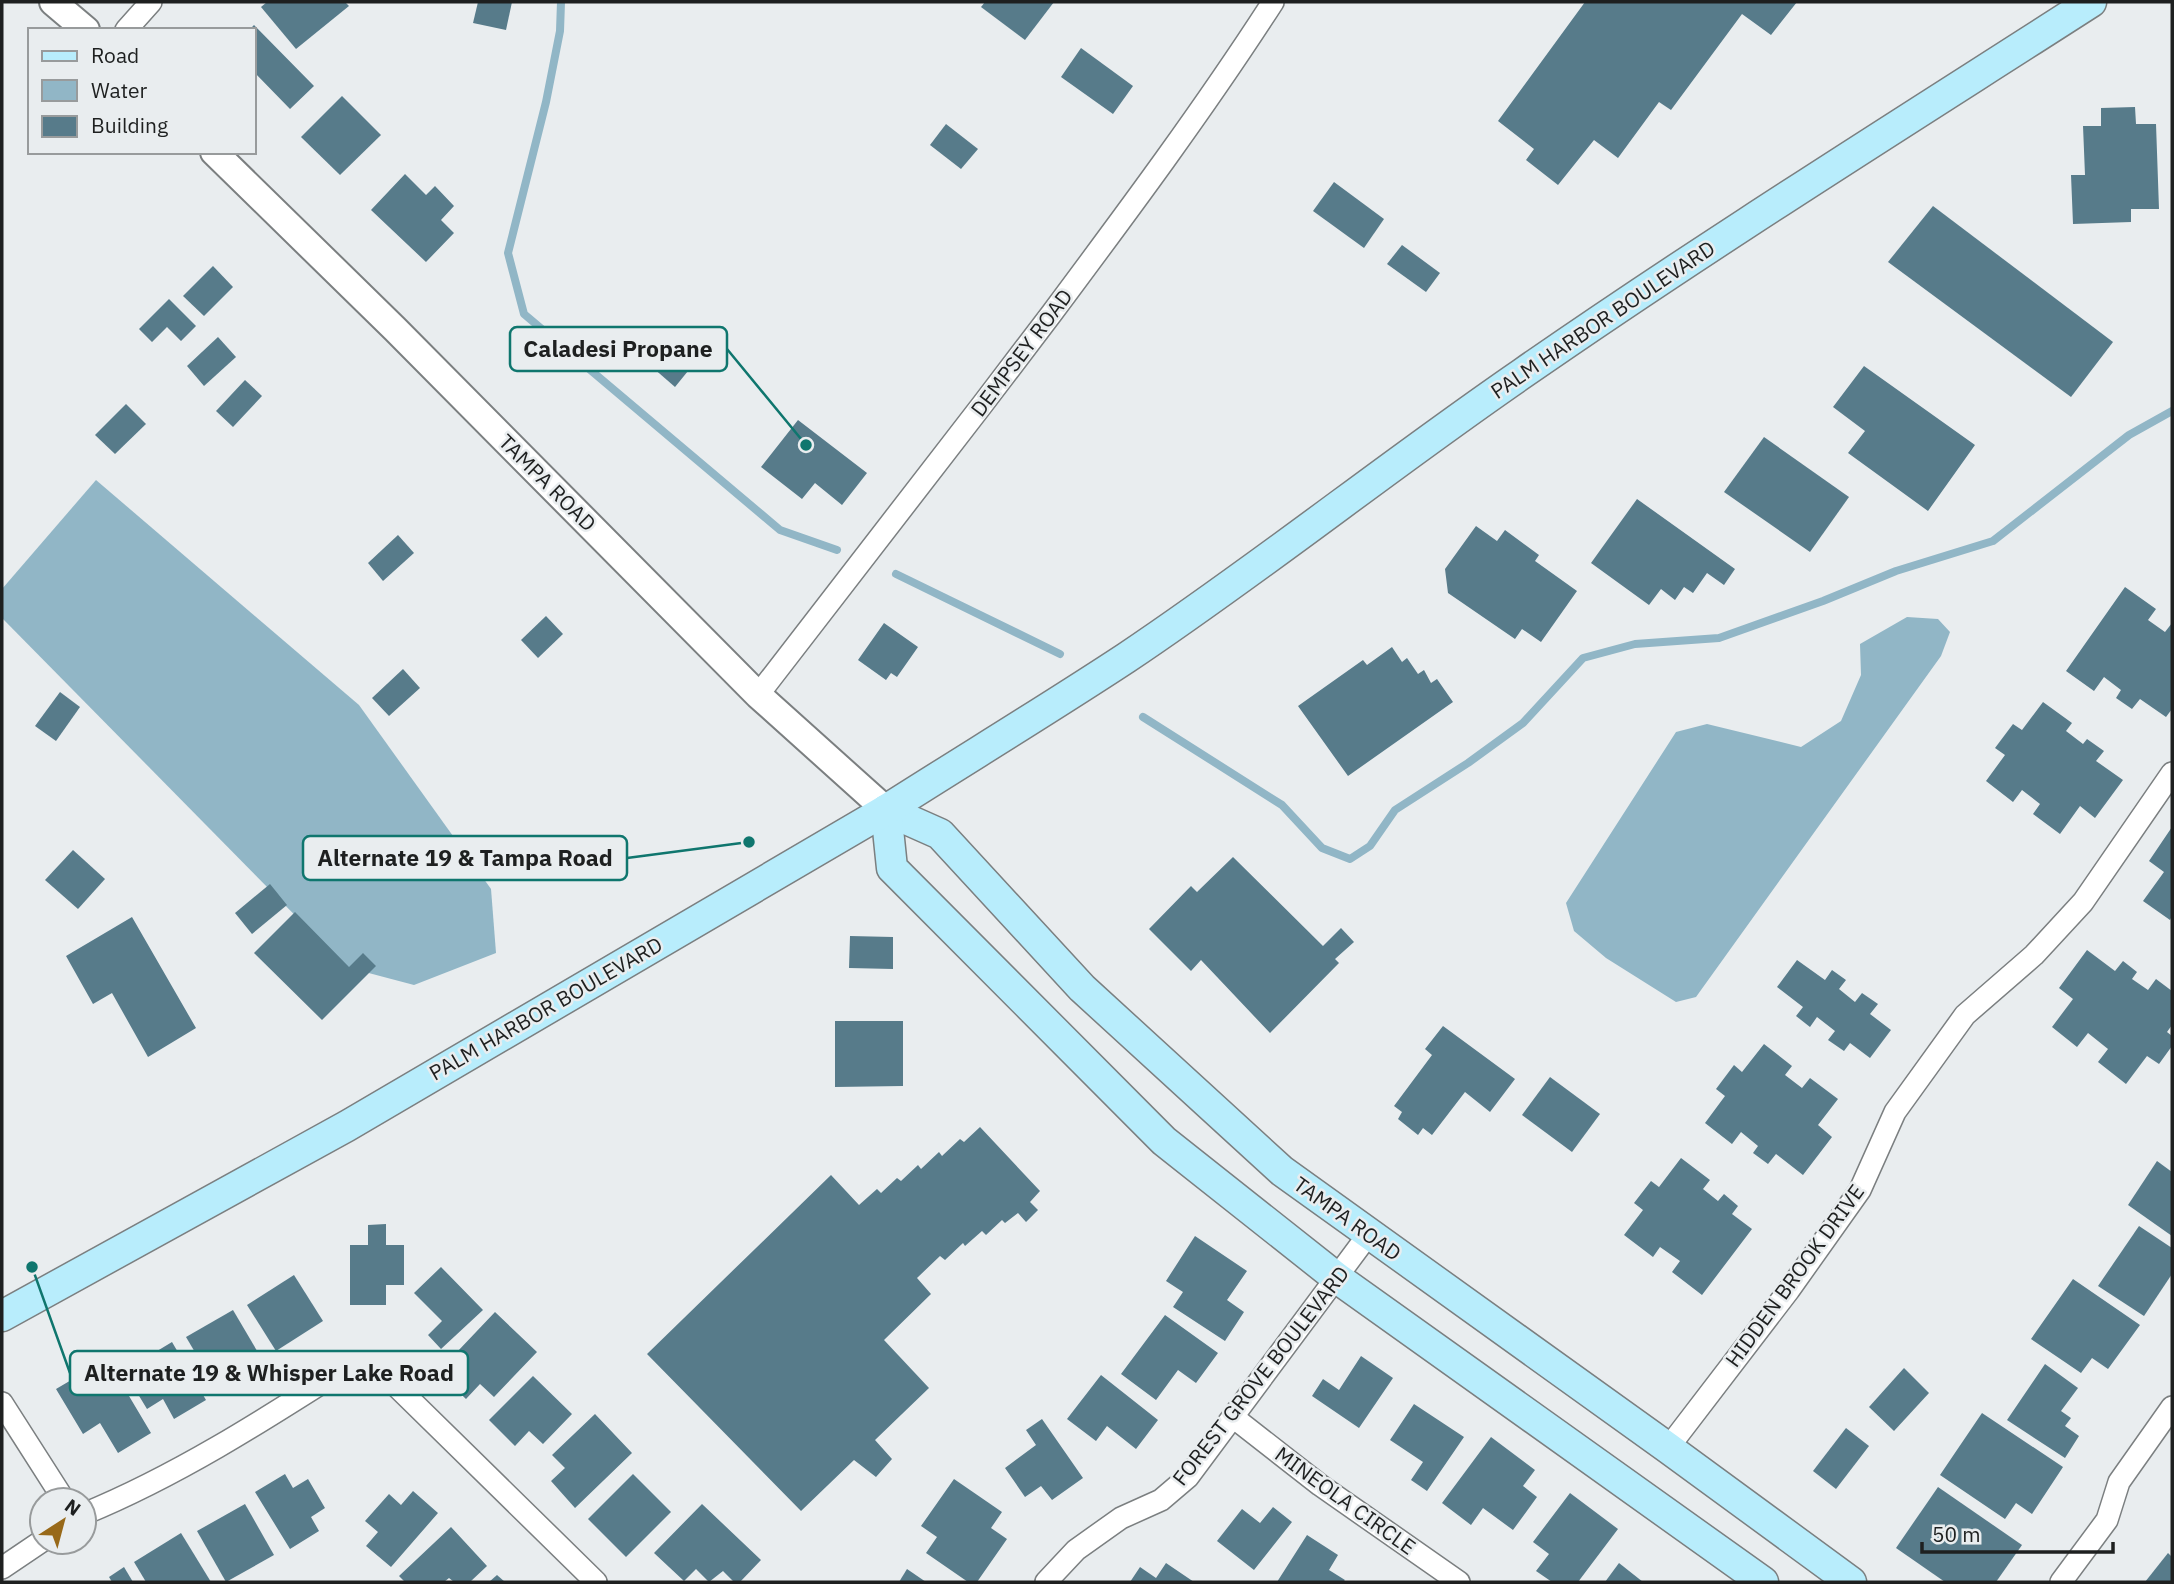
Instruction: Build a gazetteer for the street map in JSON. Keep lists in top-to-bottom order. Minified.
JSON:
{"streets":{"main road":["PALM HARBOR BOULEVARD","TAMPA ROAD"],"street":["DEMPSEY ROAD","HIDDEN BROOK DRIVE","FOREST GROVE BOULEVARD","MINEOLA CIRCLE"]},"crossings":[["PALM HARBOR BOULEVARD","TAMPA ROAD"],["DEMPSEY ROAD","TAMPA ROAD"],["TAMPA ROAD","HIDDEN BROOK DRIVE"],["TAMPA ROAD","FOREST GROVE BOULEVARD"],["FOREST GROVE BOULEVARD","MINEOLA CIRCLE"]],"places":["Caladesi Propane","Alternate 19 & Tampa Road","Alternate 19 & Whisper Lake Road"],"legend":["Road","Water","Building"],"scale_bar":"50 m","north":"top right"}
